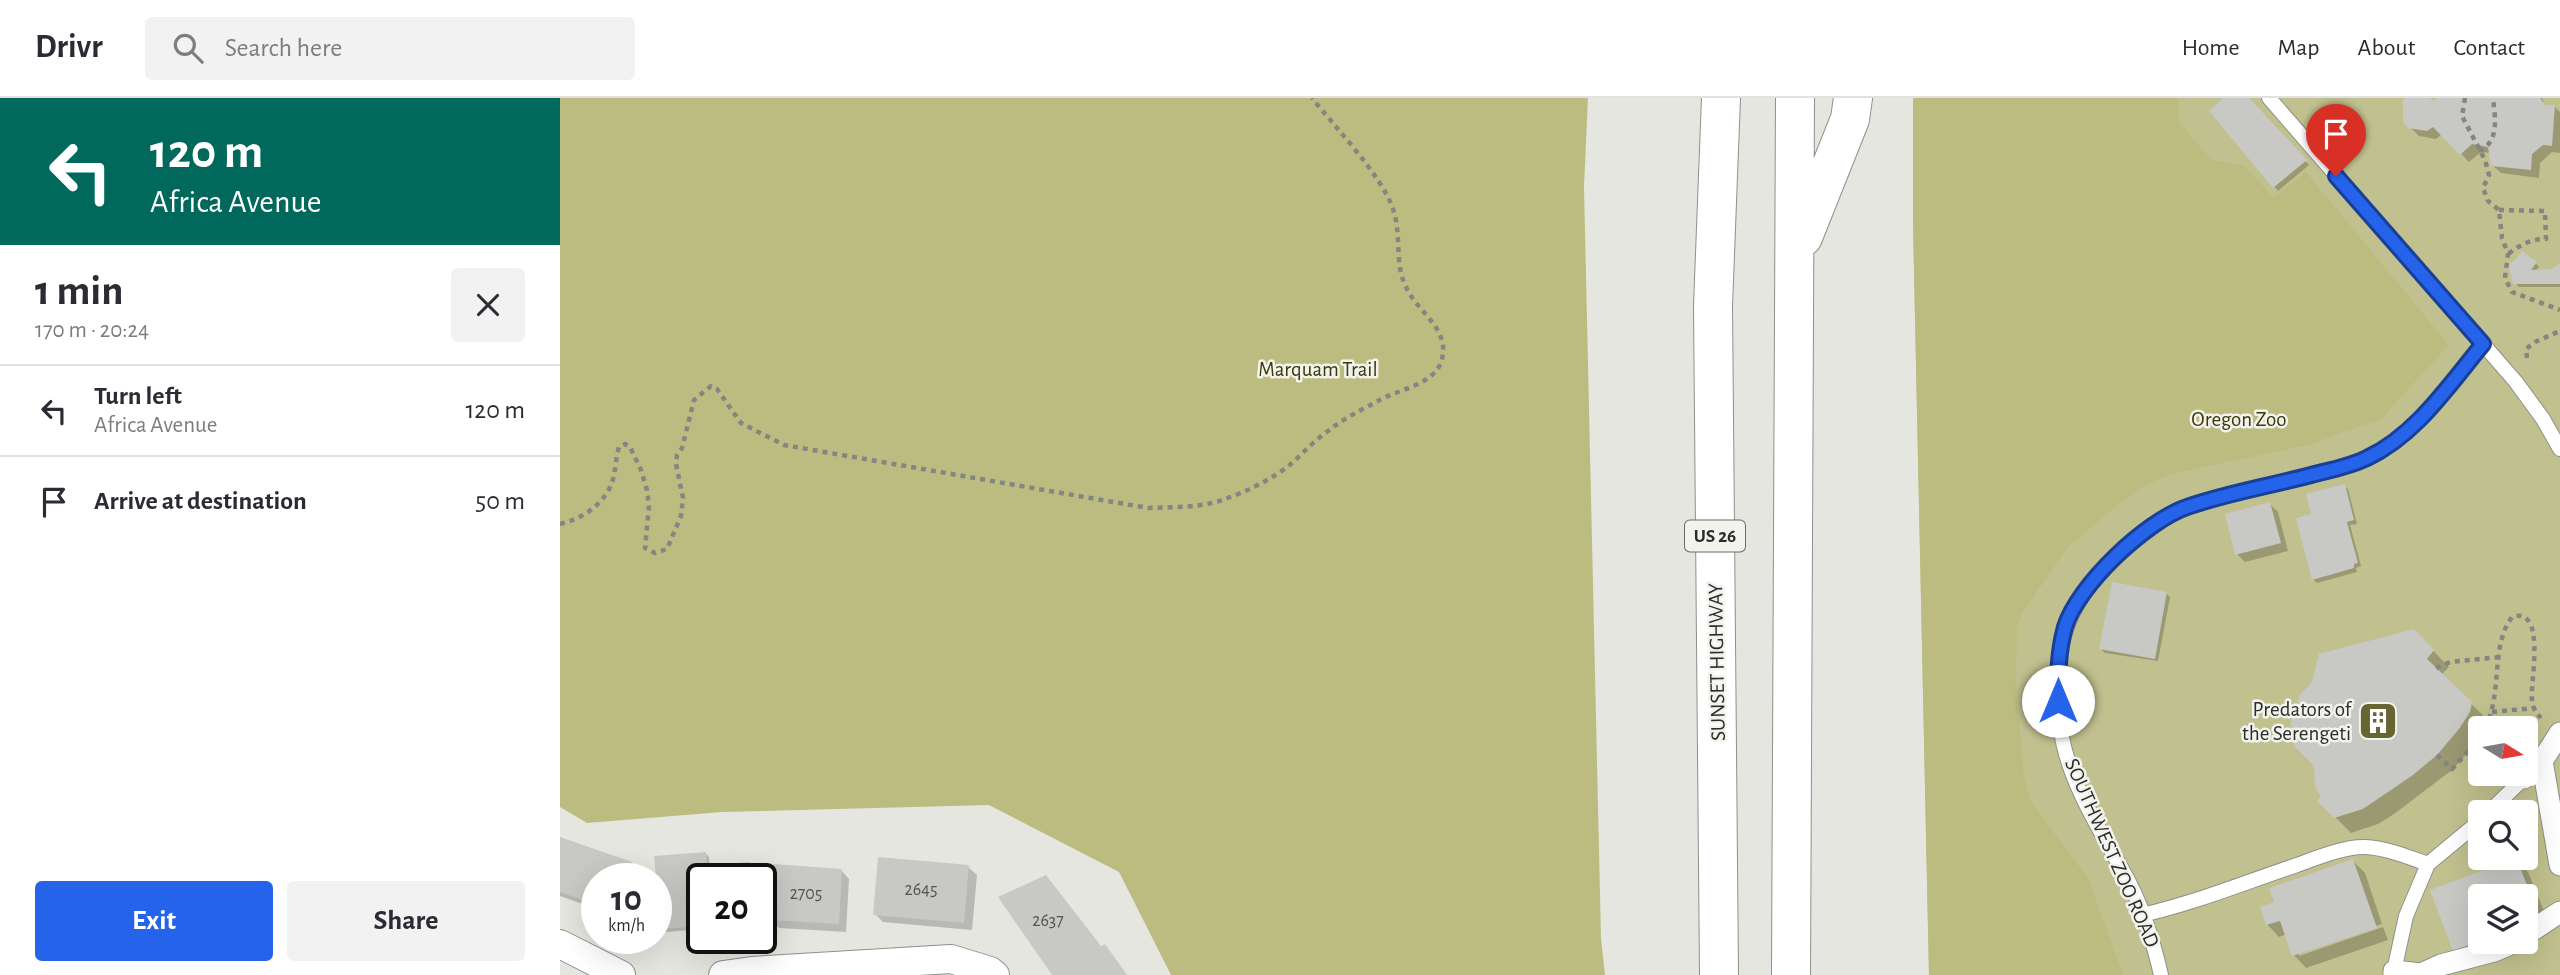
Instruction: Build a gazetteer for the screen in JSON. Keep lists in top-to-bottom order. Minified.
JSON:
{"streets":{"highway":["US 26","SUNSET HIGHWAY"],"lane":["SOUTHWEST ZOO ROAD"]},"parks":["Marquam Trail","Oregon Zoo"],"places":{"building":["Predators of the Serengeti"]},"house_numbers":["2645","2705","2637"],"north":"right","page":{"header":"Drivr","search":"Search here","nav":["Home","Map","About","Contact"],"turn":["120 m","Africa Avenue"],"heading":["1 min","170 m · 20:24"],"list":[{"name":"Turn left","note":"Africa Avenue","value":"120 m"},{"name":"Arrive at destination","value":"50 m"}],"speed":"10 km/h","limit":"20","buttons":["Exit","Share"]}}
